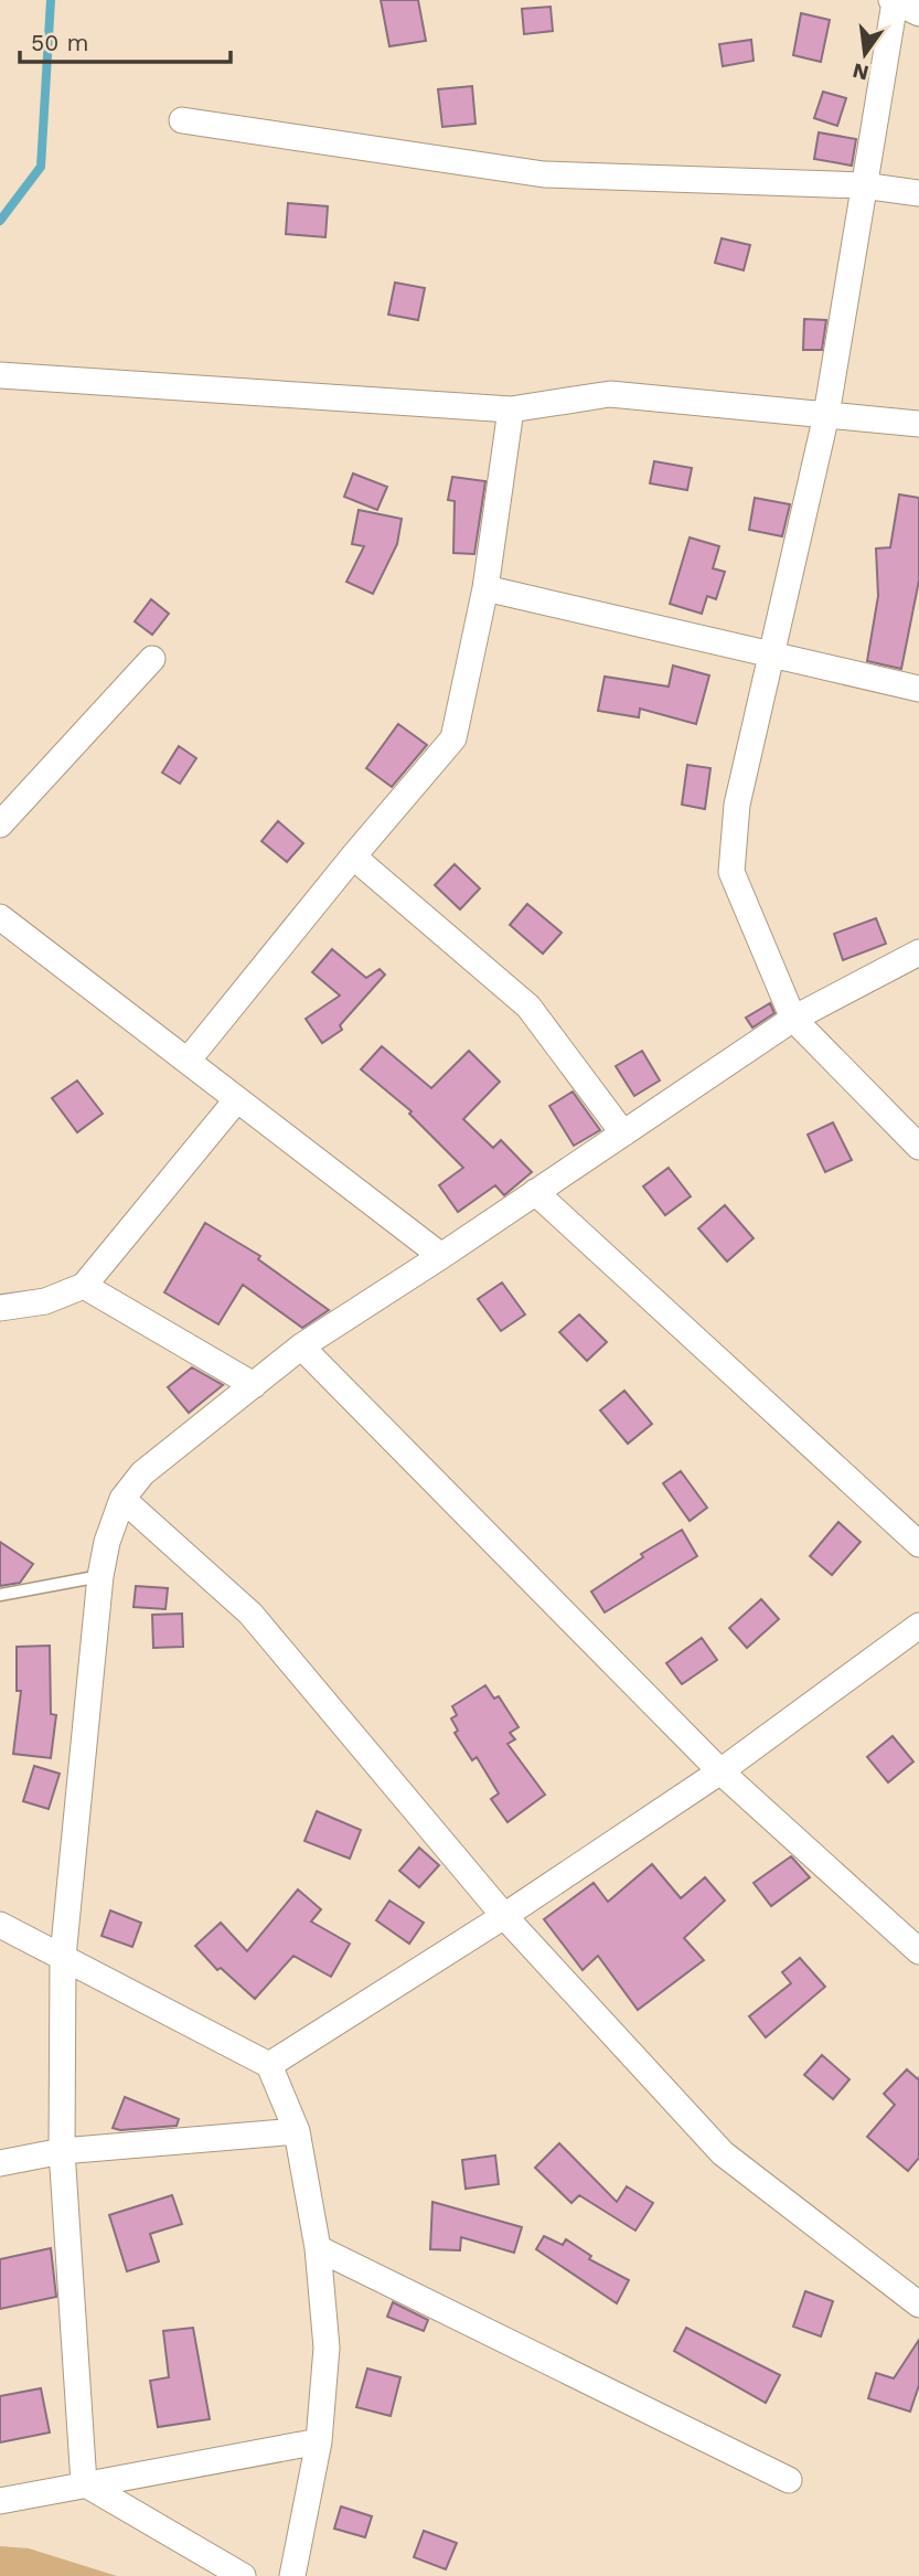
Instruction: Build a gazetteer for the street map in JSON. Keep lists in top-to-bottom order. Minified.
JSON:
{"scale_bar":"50 m","north":"bottom"}
